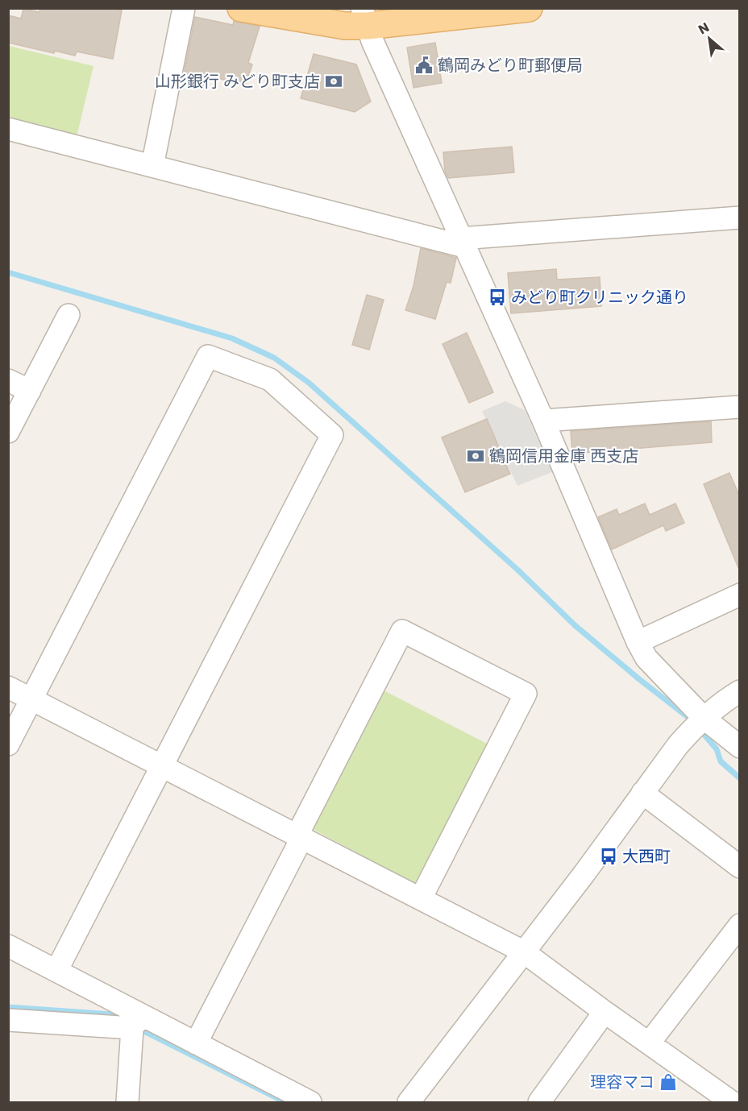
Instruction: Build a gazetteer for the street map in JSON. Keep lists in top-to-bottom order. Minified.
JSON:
{"places":{"public building":["鶴岡みどり町郵便局"],"bank":["山形銀行 みどり町支店","鶴岡信用金庫 西支店"],"bus stop":["みどり町クリニック通り","大西町"],"shop":["理容マコ"]},"north":"top left"}
